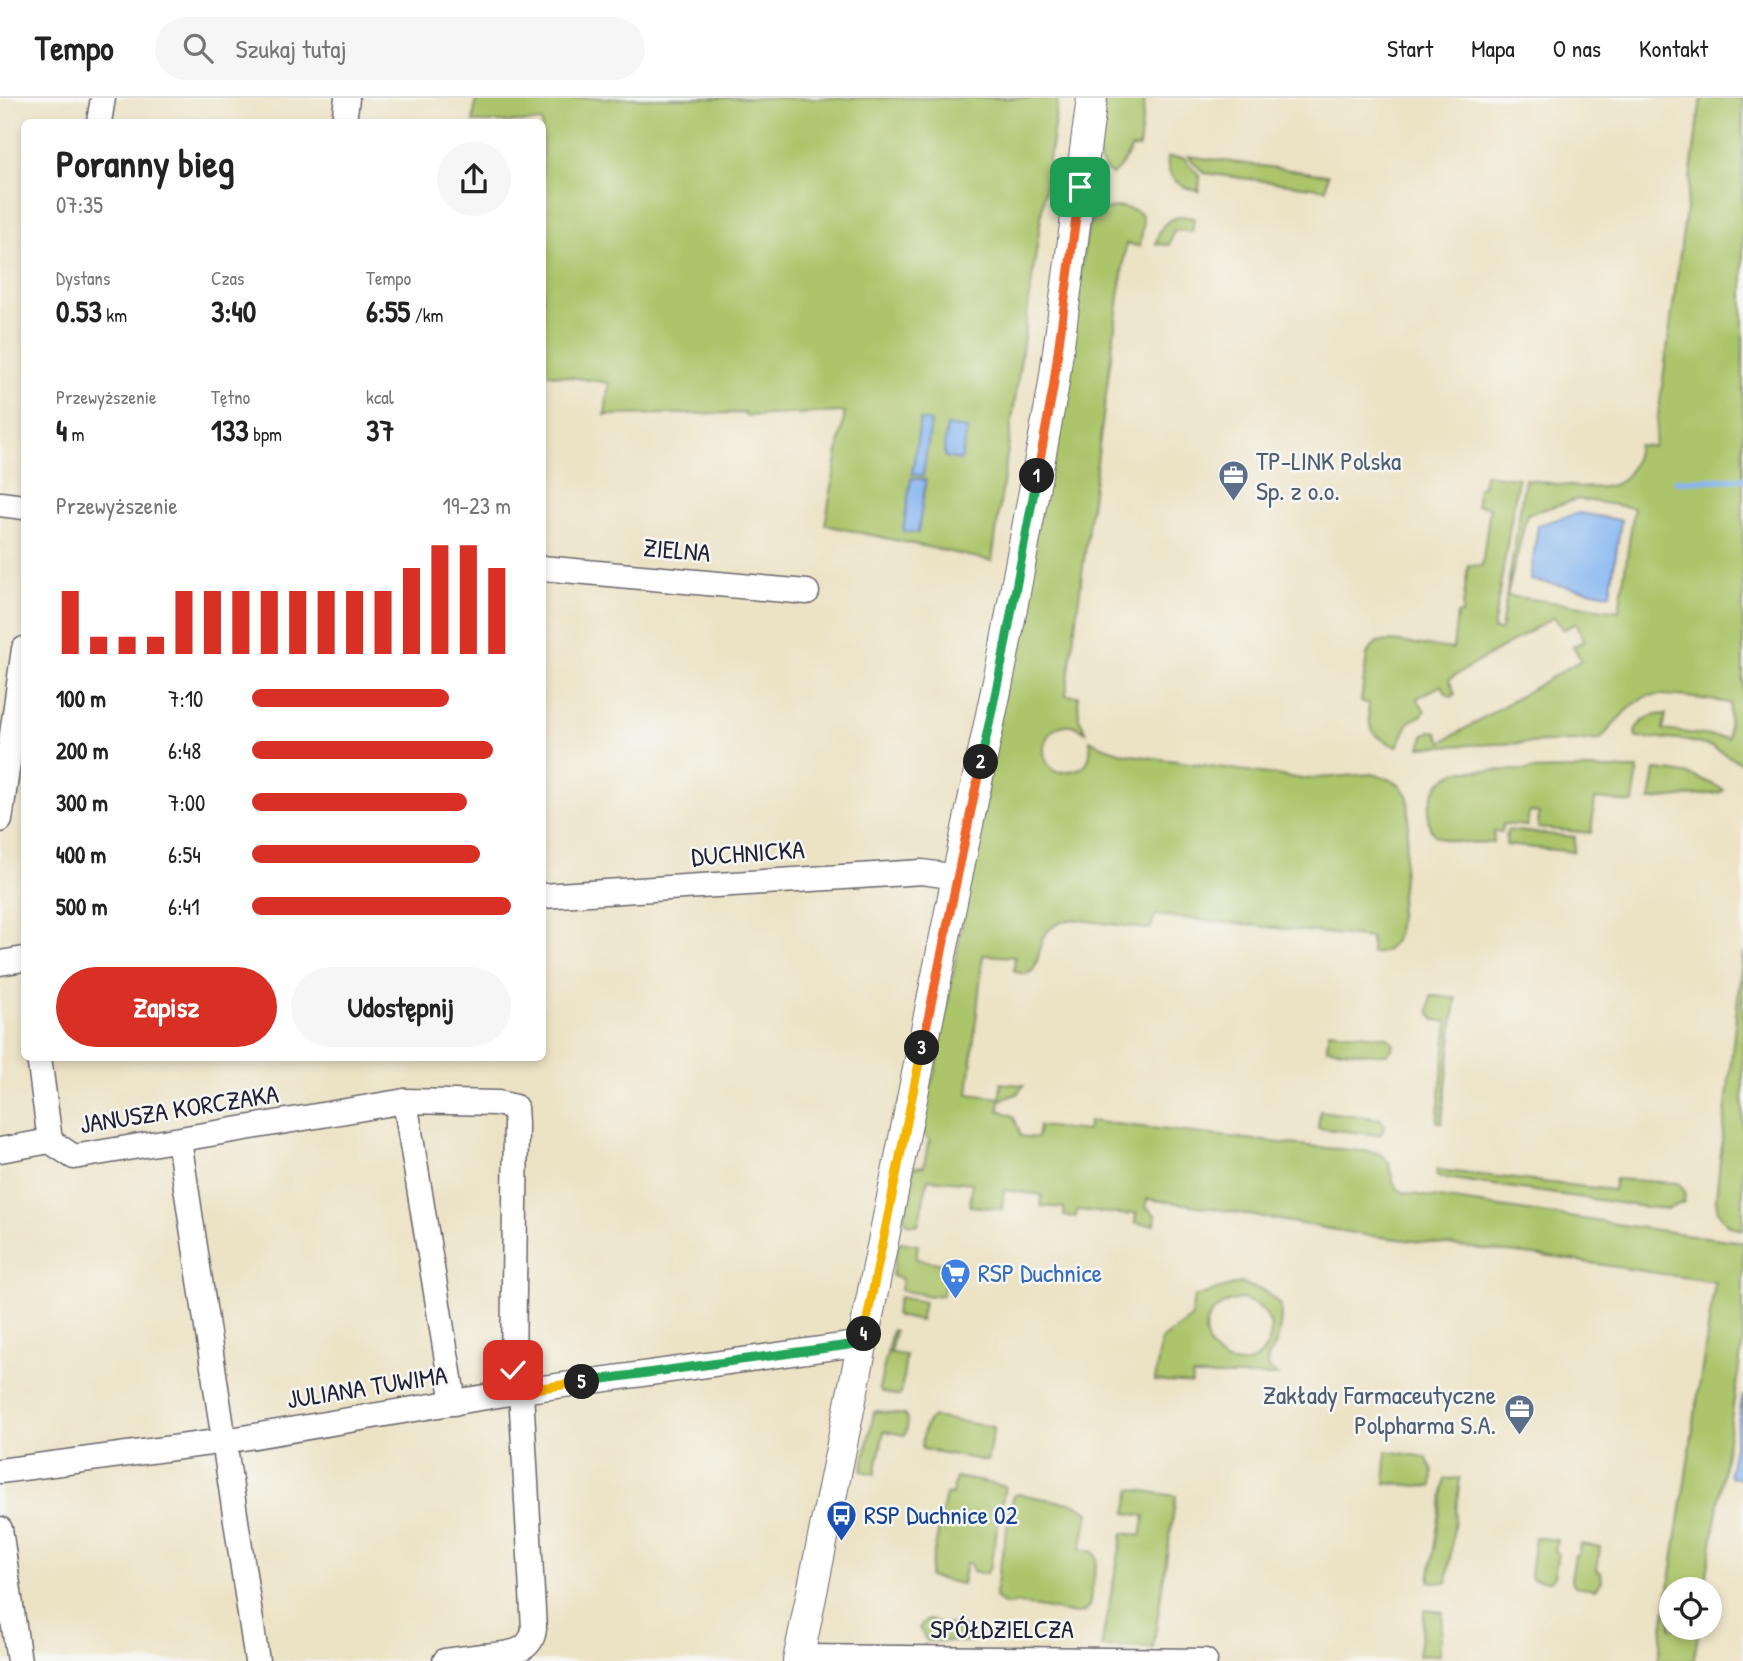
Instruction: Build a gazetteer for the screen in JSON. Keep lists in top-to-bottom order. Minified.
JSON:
{"streets":{"street":["ZIELNA","DUCHNICKA","JANUSZA KORCZAKA","JULIANA TUWIMA","SPÓŁDZIELCZA"]},"crossings":[["JANUSZA KORCZAKA","JULIANA TUWIMA"]],"places":{"office":["TP-LINK Polska Sp. z o.o.","Zakłady Farmaceutyczne Polpharma S.A."],"supermarket":["RSP Duchnice"],"bus stop":["RSP Duchnice 02"]},"page":{"header":"Tempo","search":"Szukaj tutaj","nav":["Start","Mapa","O nas","Kontakt"],"heading":["Poranny bieg","07:35"],"stats":[["Dystans","0.53 km"],["Czas","3:40"],["Tempo","6:55 /km"],["Przewyższenie","4 m"],["Tętno","133 bpm"],["kcal","37"]],"pins":["1","2","3","4","5"],"chart":["Przewyższenie","19–23 m"],"list":[{"name":"100 m","note":"7:10"},{"name":"200 m","note":"6:48"},{"name":"300 m","note":"7:00"},{"name":"400 m","note":"6:54"},{"name":"500 m","note":"6:41"}],"buttons":["Zapisz","Udostępnij"]}}
